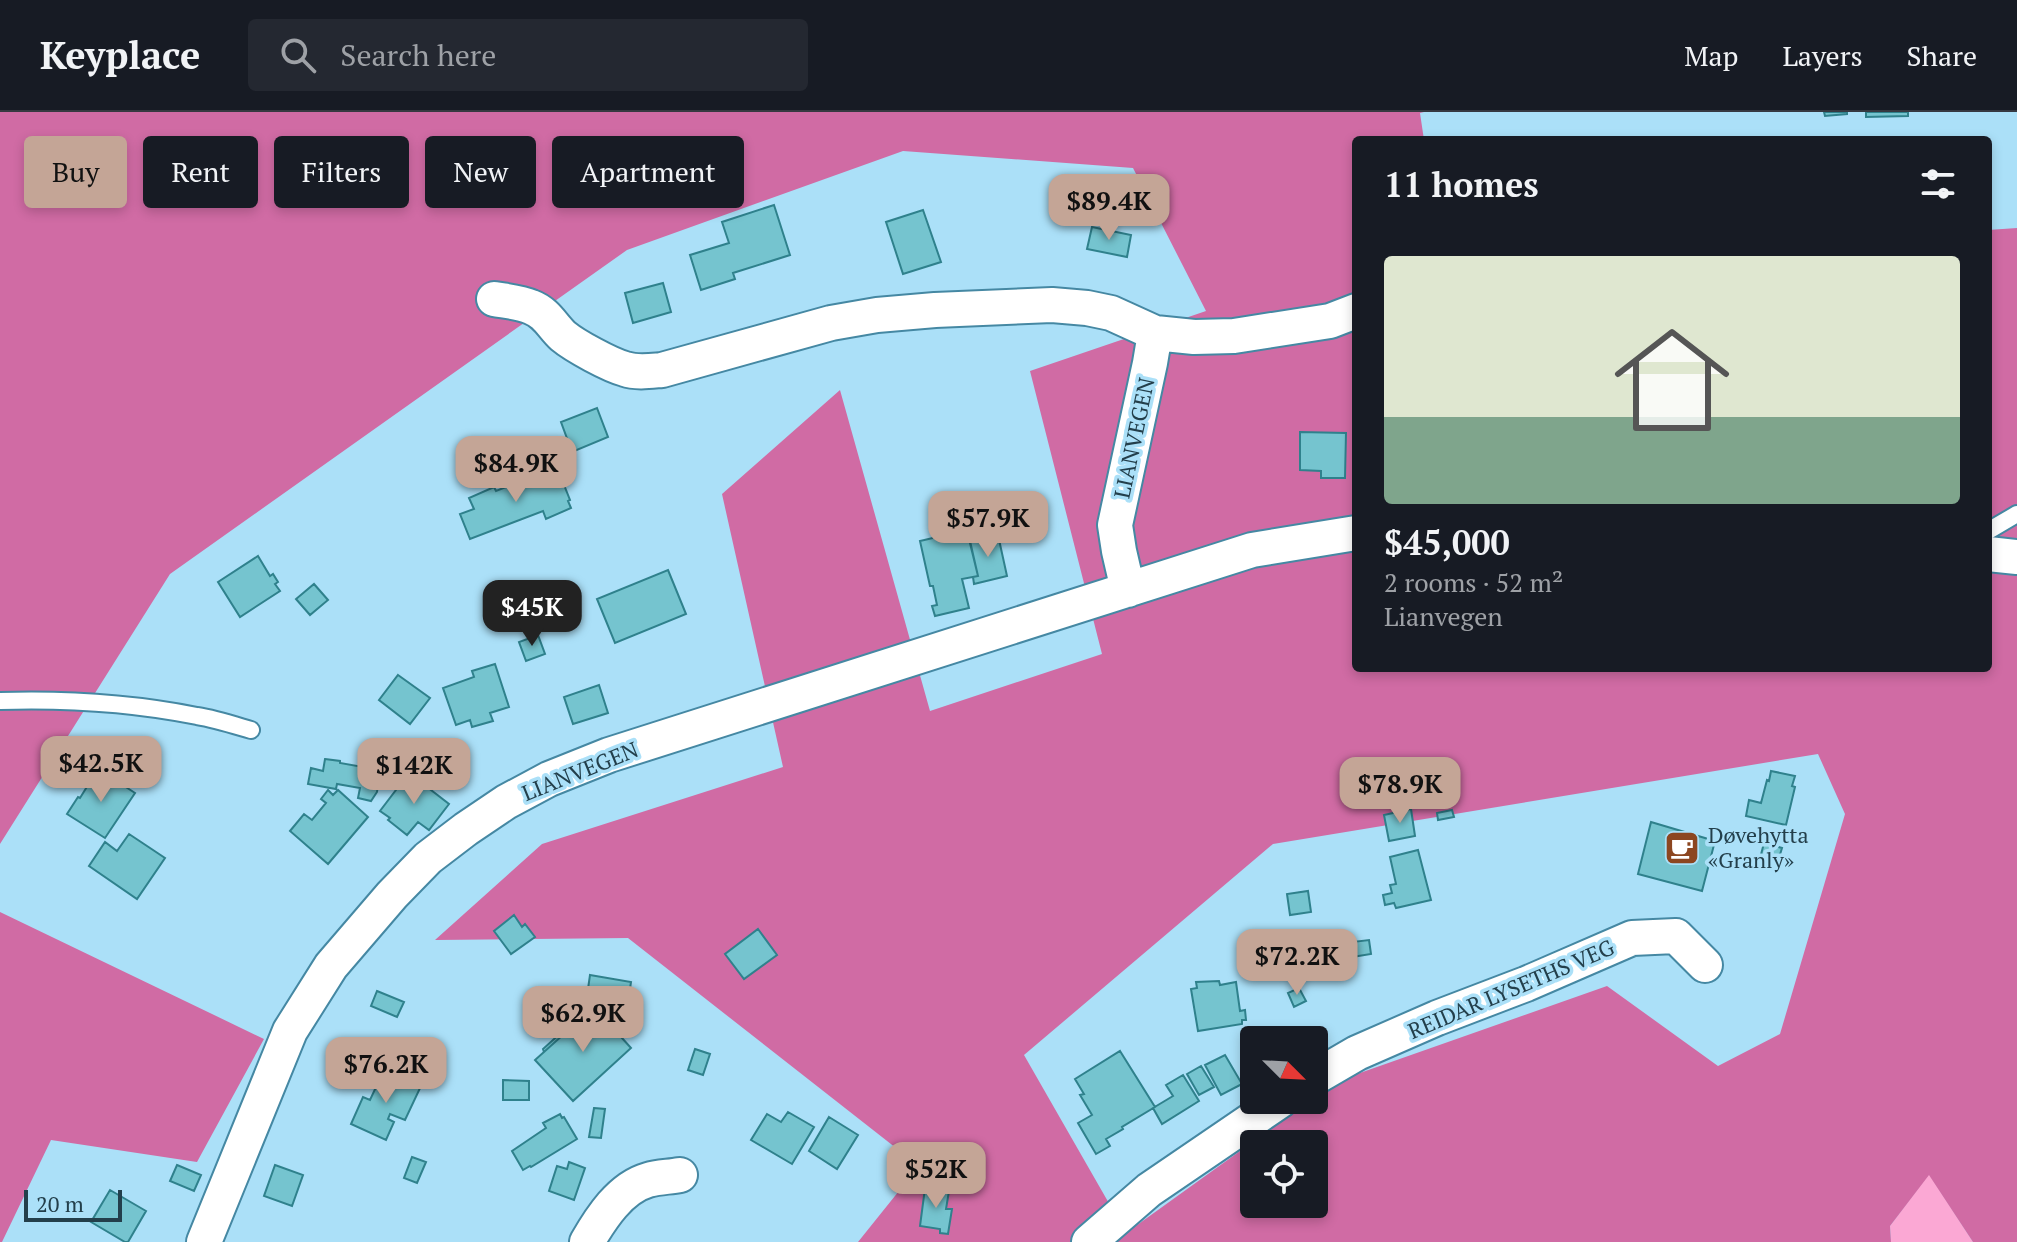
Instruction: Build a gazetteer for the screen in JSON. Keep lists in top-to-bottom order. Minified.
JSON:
{"streets":{"street":["LIANVEGEN","REIDAR LYSETHS VEG"]},"places":{"cafe":["Døvehytta «Granly»"]},"scale_bar":"20 m","north":"bottom right","page":{"header":"Keyplace","search":"Search here","nav":["Map","Layers","Share"],"chip":["Buy","Rent","Filters","New","Apartment"],"heading":"11 homes","price":["$89.4K","$84.9K","$57.9K","$45K","$42.5K","$142K","$78.9K","$72.2K","$62.9K","$76.2K","$52K"],"list":[{"name":"$45,000","note":"2 rooms · 52 m² · Lianvegen"}],"scale":"20 m"}}
